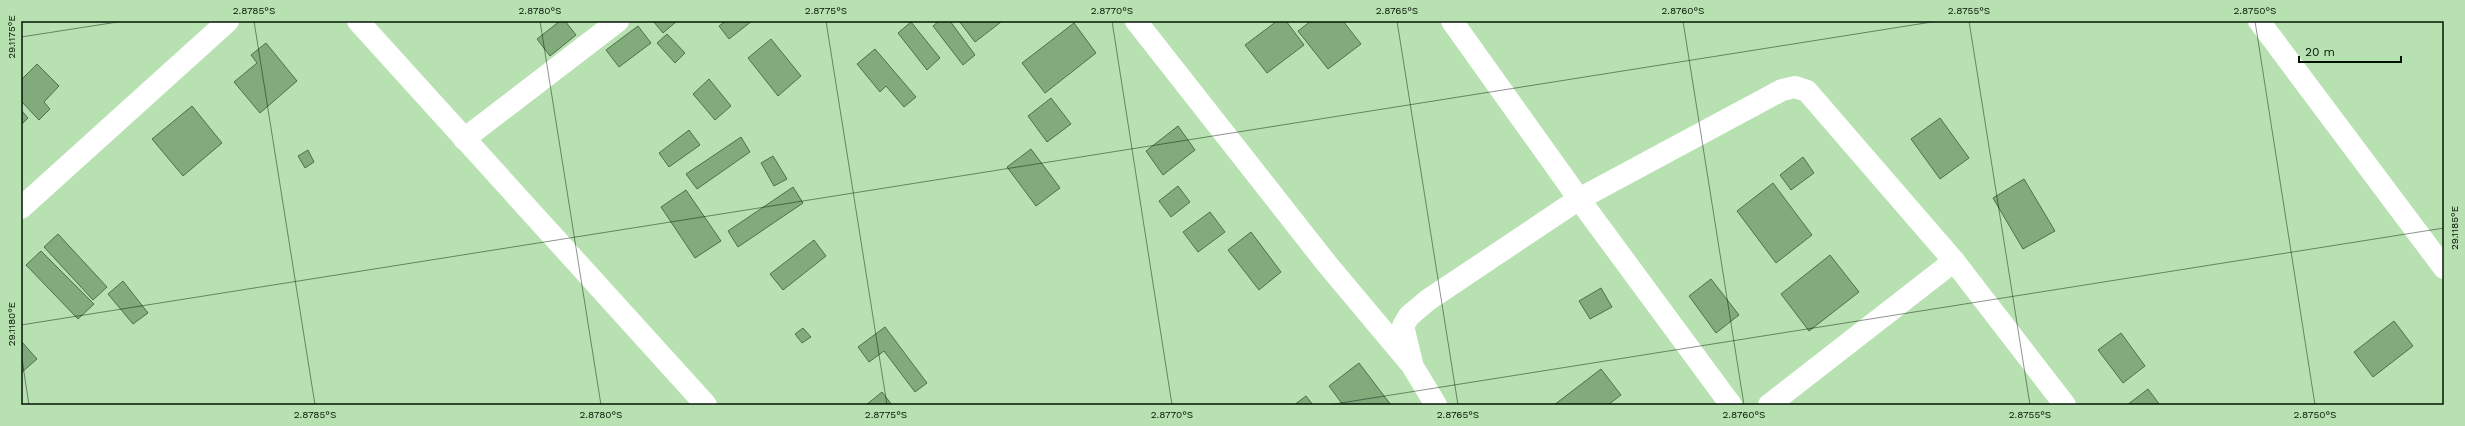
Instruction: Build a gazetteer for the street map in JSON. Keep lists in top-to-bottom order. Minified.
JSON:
{"scale_bar":"20 m","coordinates":["2.8785°S","2.8780°S","2.8775°S","2.8770°S","2.8765°S","2.8760°S","2.8755°S","2.8750°S","29.1175°E","29.1185°E","29.1180°E"]}
